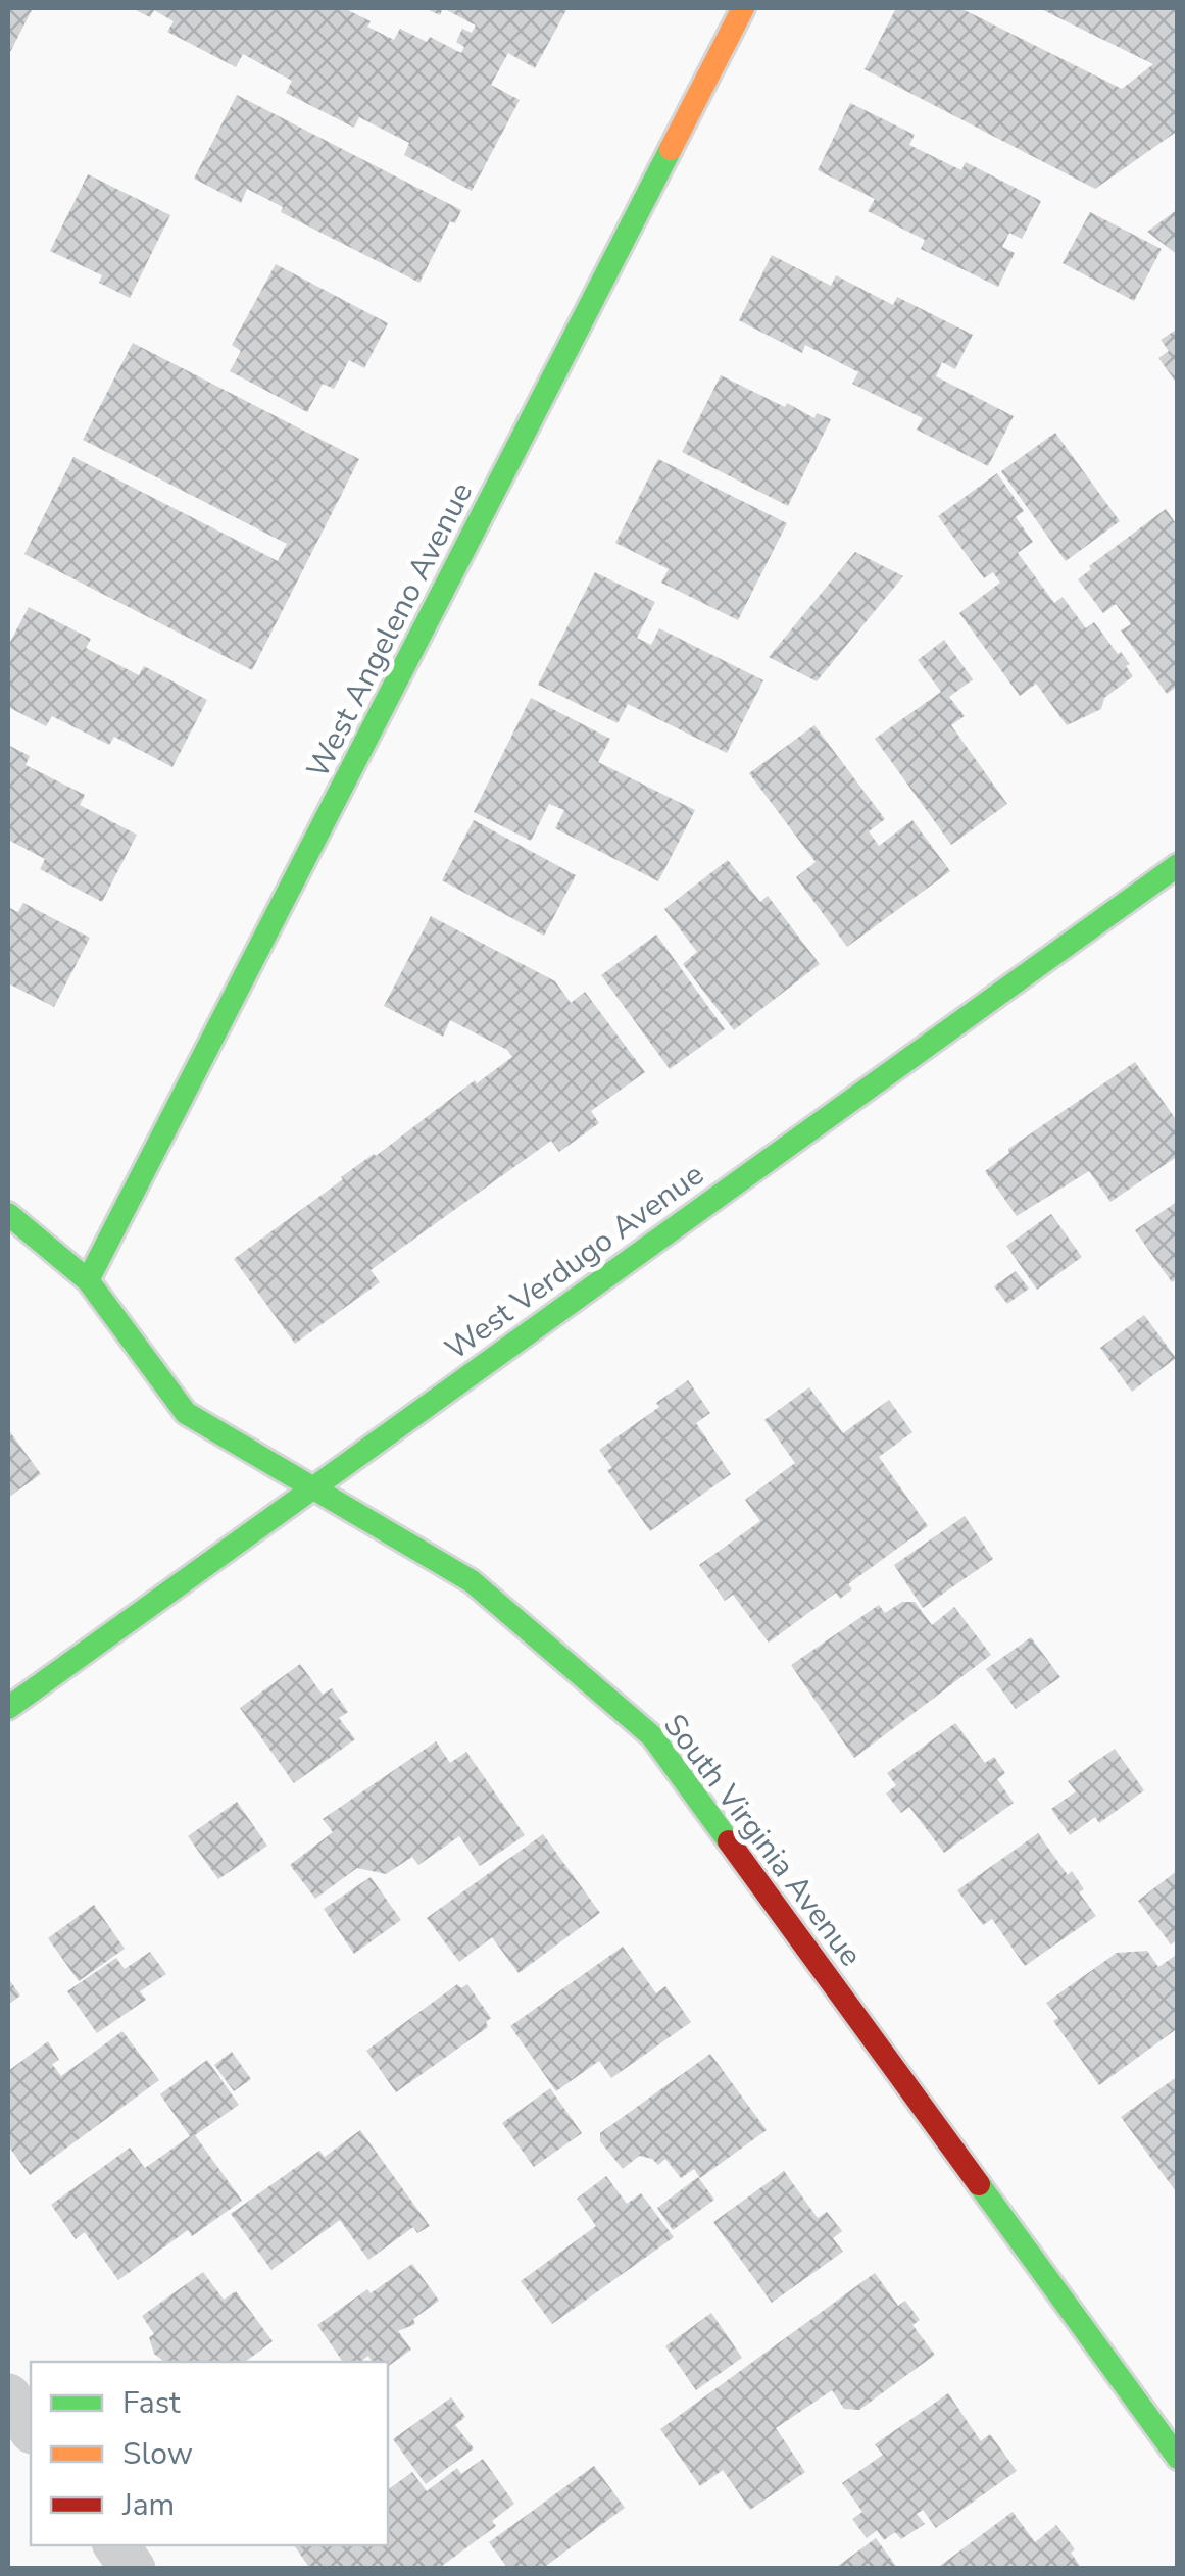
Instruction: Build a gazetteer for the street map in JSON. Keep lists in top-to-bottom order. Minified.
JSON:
{"streets":{"street":["West Angeleno Avenue","West Verdugo Avenue","South Virginia Avenue"]},"crossings":[["West Angeleno Avenue","South Virginia Avenue"],["West Verdugo Avenue","South Virginia Avenue"]],"legend":["Fast","Slow","Jam"]}
